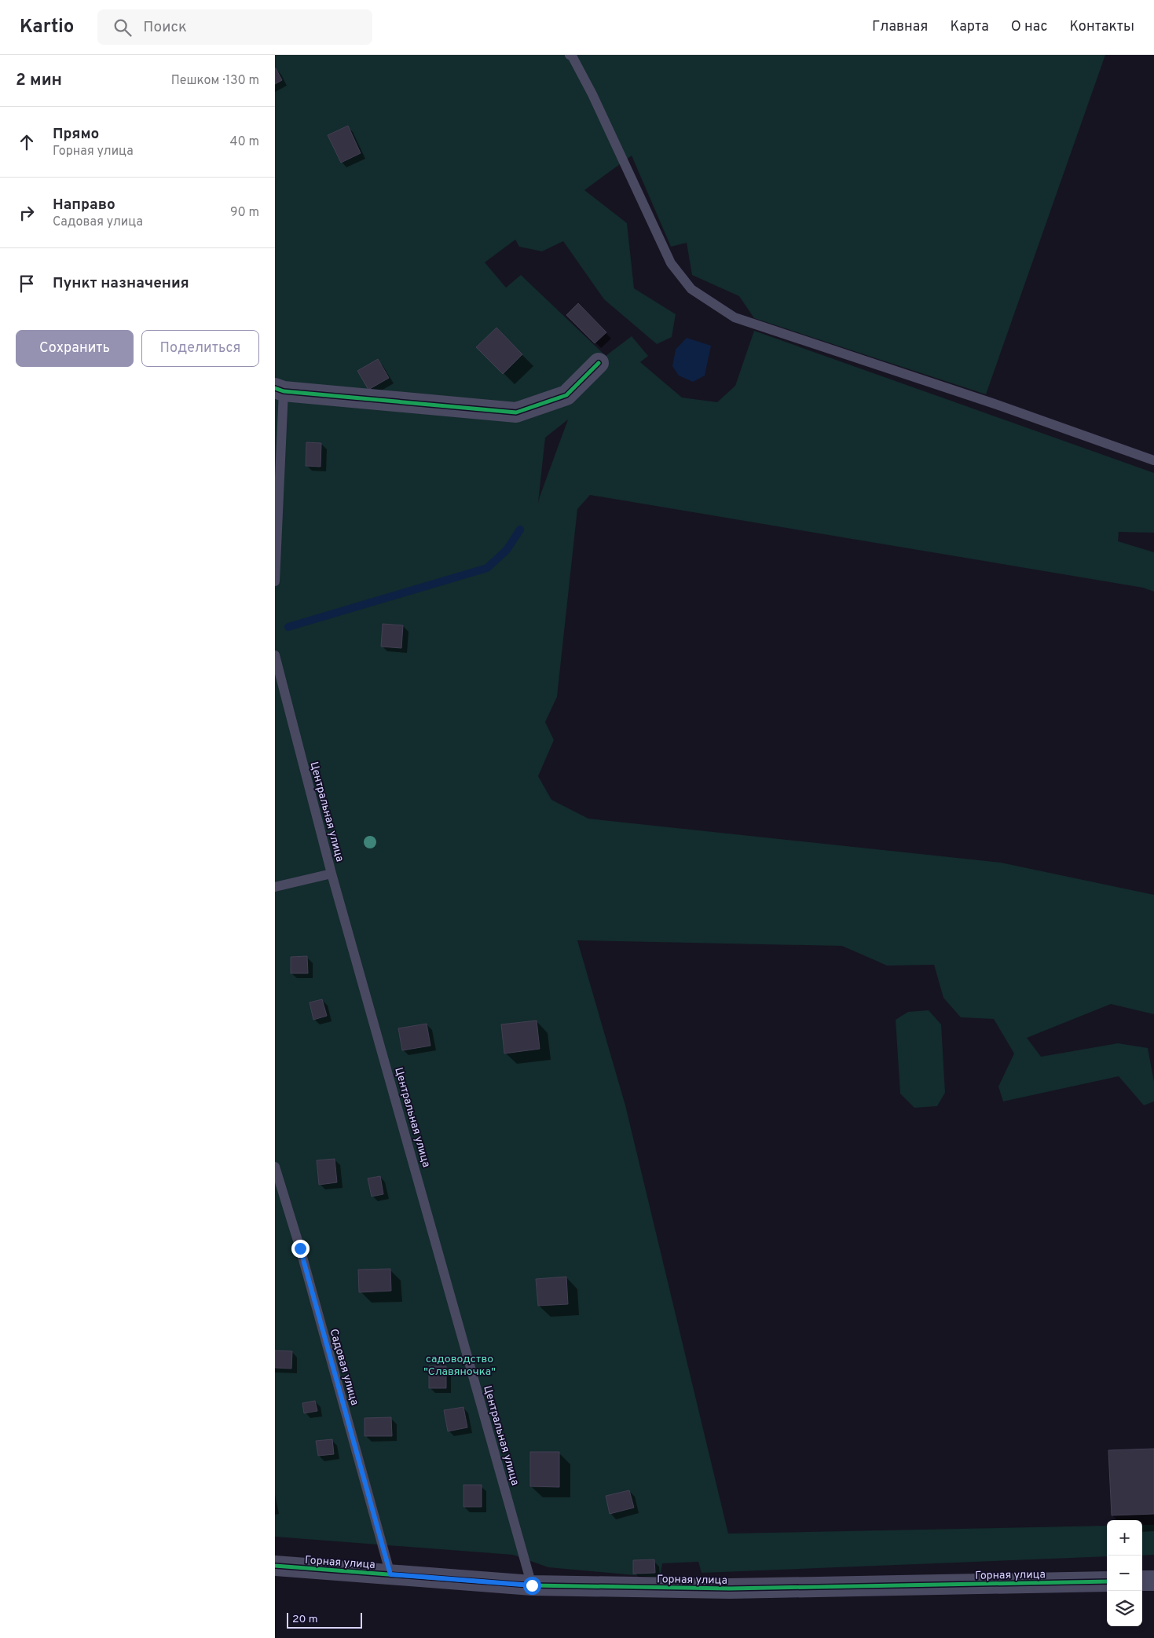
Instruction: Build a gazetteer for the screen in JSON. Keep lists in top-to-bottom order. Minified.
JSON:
{"streets":{"street":["Горная улица"],"lane":["Центральная улица","Садовая улица"]},"crossings":[["Центральная улица","Горная улица"],["Садовая улица","Горная улица"]],"parks":["садоводство \"Славяночка\""],"scale_bar":"20 m","page":{"header":"Kartio","search":"Поиск","nav":["Главная","Карта","О нас","Контакты"],"heading":["2 мин","Пешком · 130 m"],"list":[["Прямо","Горная улица","40 m"],["Направо","Садовая улица","90 m"],"Пункт назначения"],"buttons":["Сохранить","Поделиться"],"map_buttons":["+","−"],"scale":"20 m"}}
